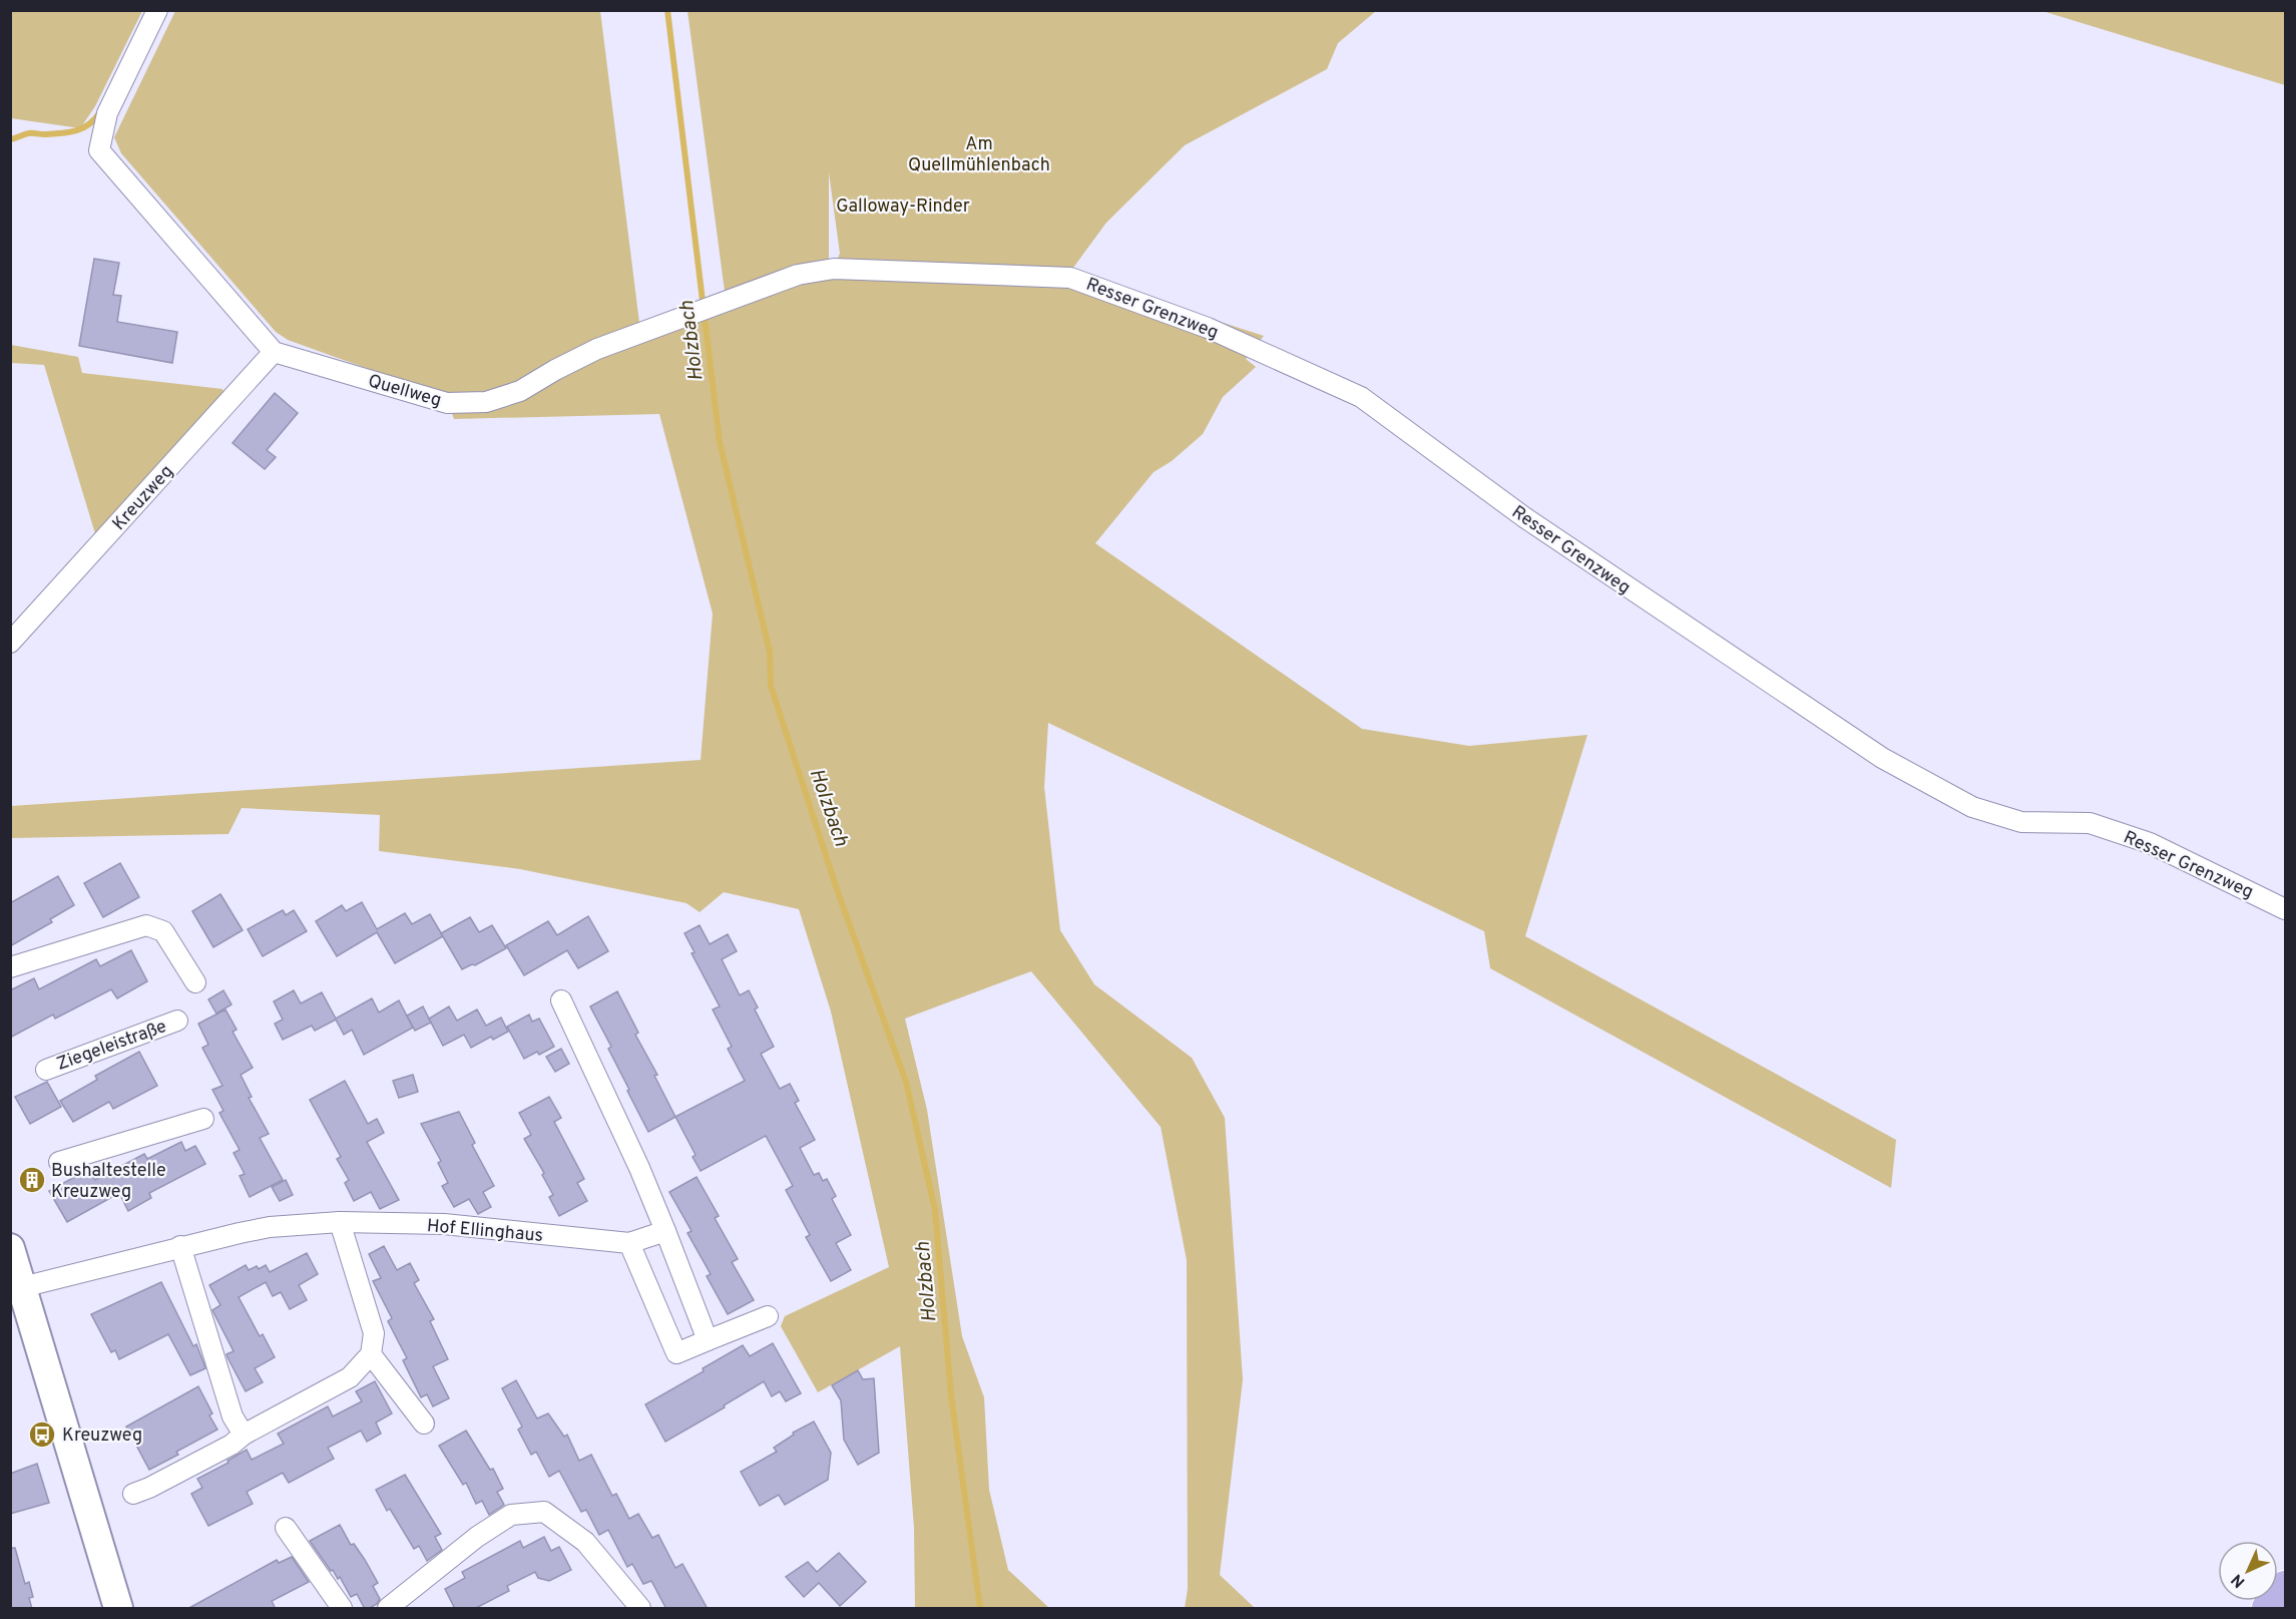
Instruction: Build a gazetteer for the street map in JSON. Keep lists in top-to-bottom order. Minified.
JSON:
{"streets":{"street":["Resser Grenzweg","Quellweg","Kreuzweg","Ziegeleistraße","Hof Ellinghaus"]},"crossings":[["Resser Grenzweg","Quellweg"],["Quellweg","Kreuzweg"]],"water":["Holzbach"],"parks":["Am Quellmühlenbach","Galloway-Rinder"],"places":{"building":["Bushaltestelle Kreuzweg"],"bus stop":["Kreuzweg"]},"north":"bottom left"}
